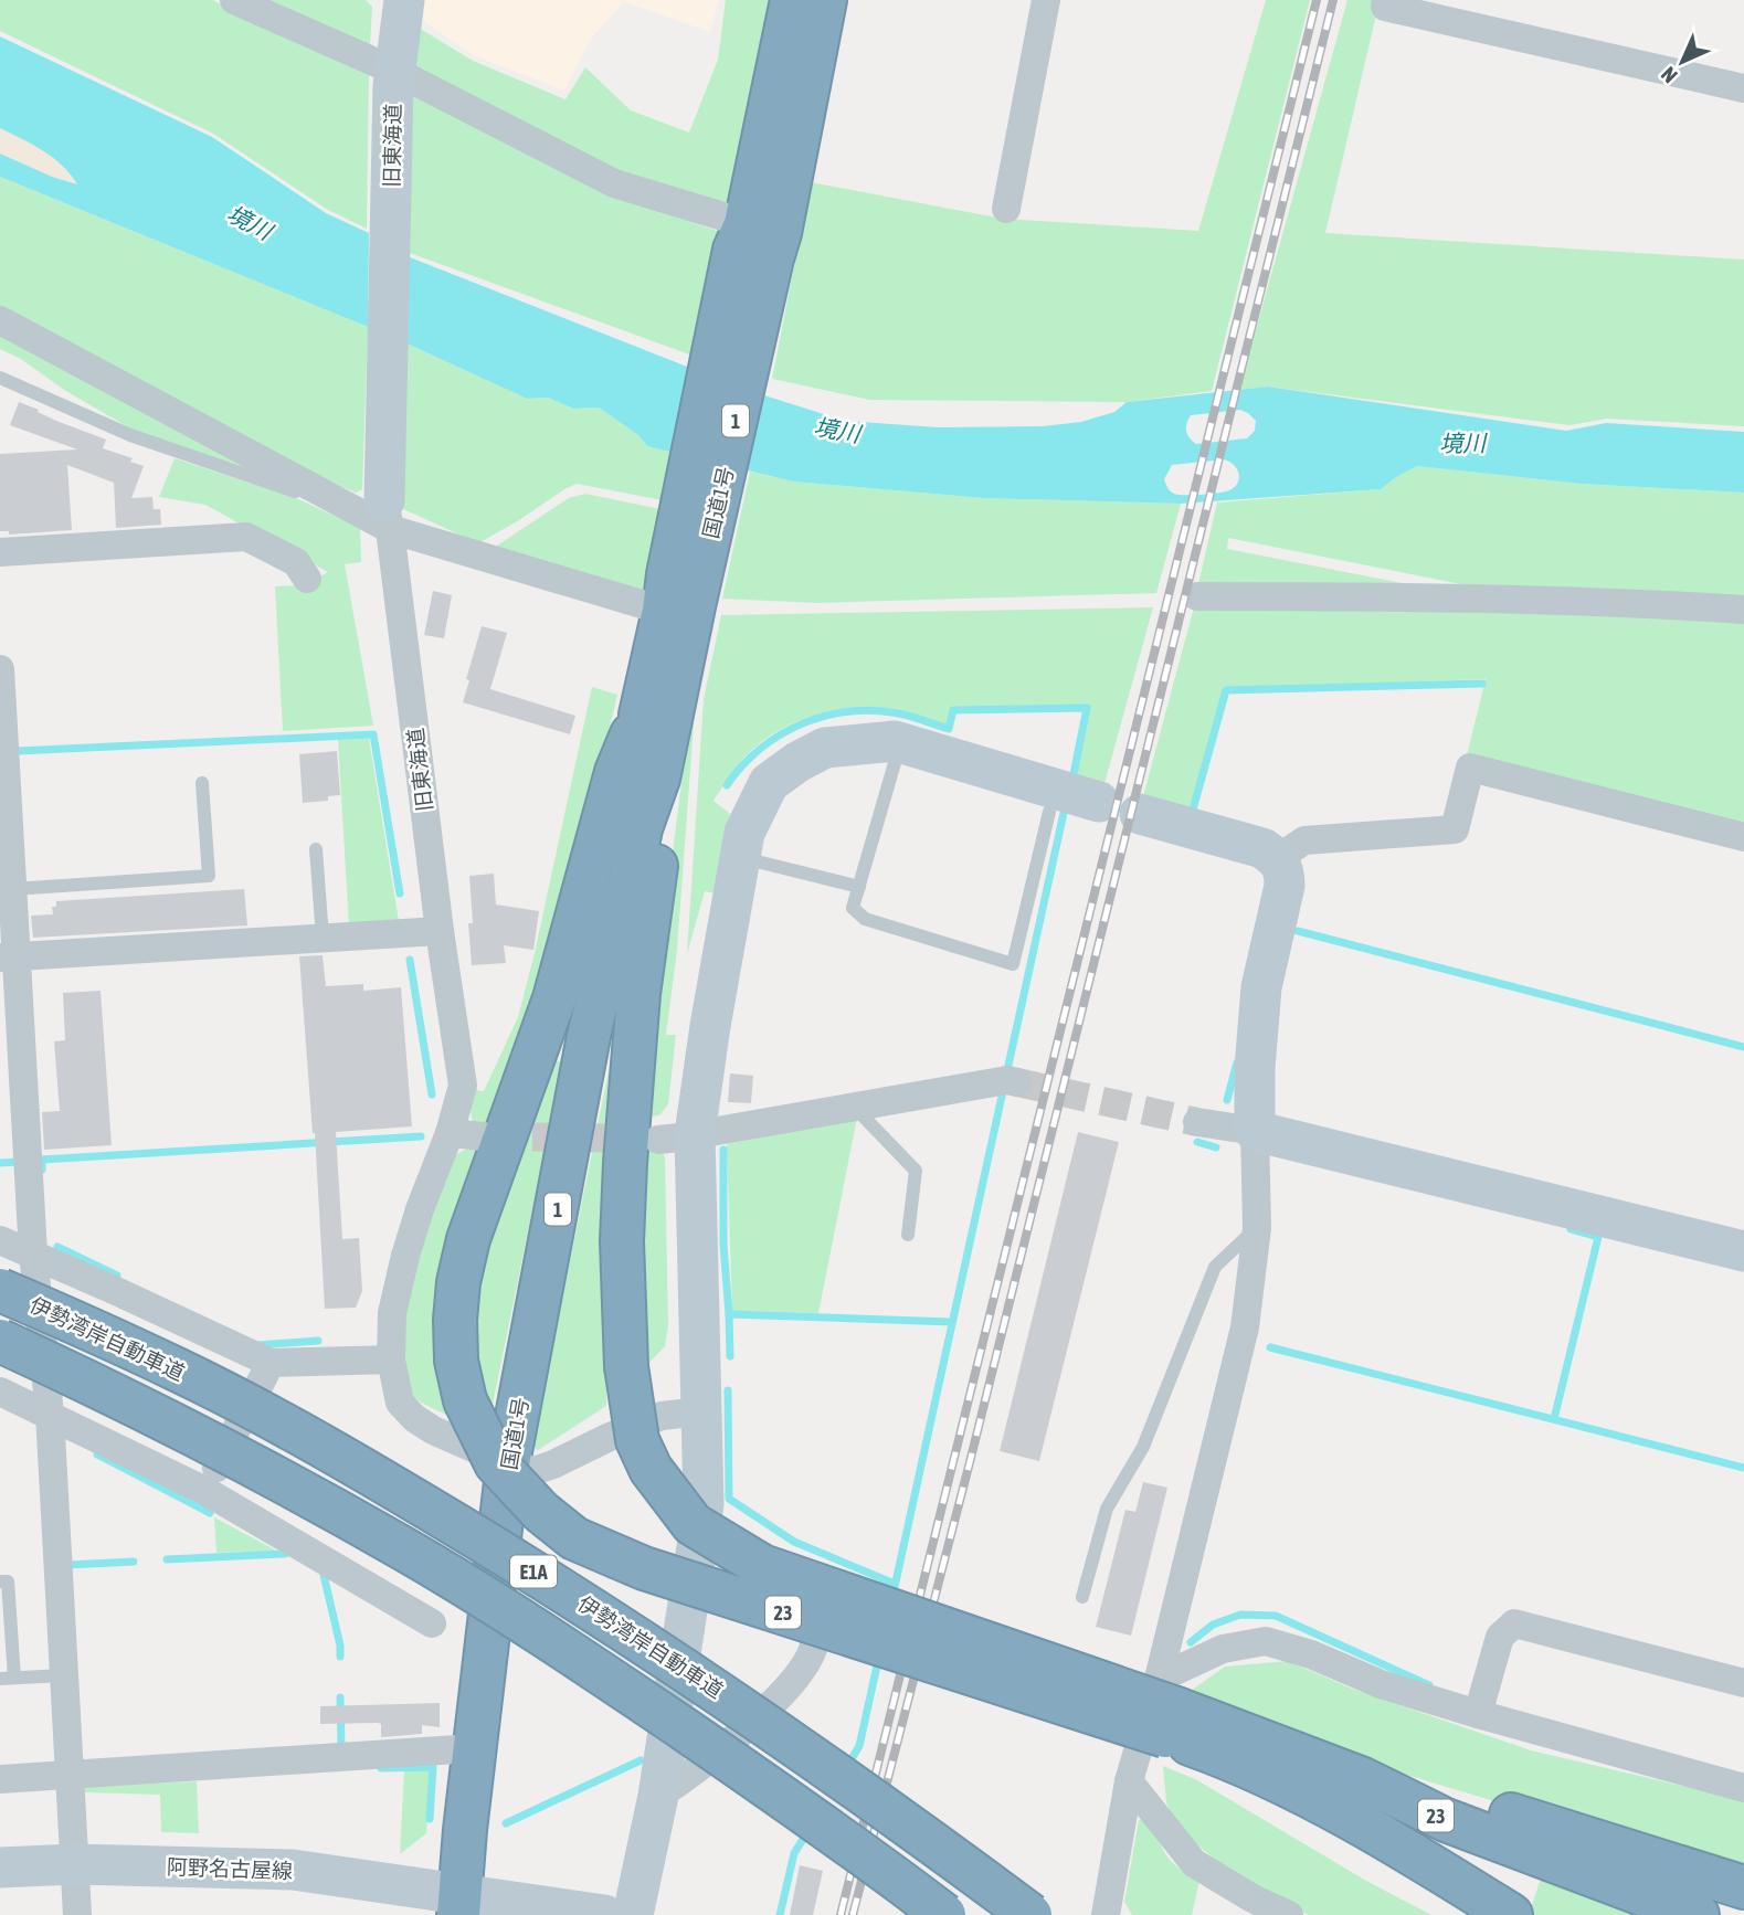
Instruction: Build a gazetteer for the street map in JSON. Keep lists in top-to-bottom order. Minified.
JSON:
{"streets":{"highway":["1","国道1号","伊勢湾岸自動車道","E1A","23"],"street":["旧東海道","阿野名古屋線"]},"crossings":[["旧東海道","国道1号"],["国道1号","23"],["国道1号","阿野名古屋線"]],"water":["境川"],"north":"bottom left"}
